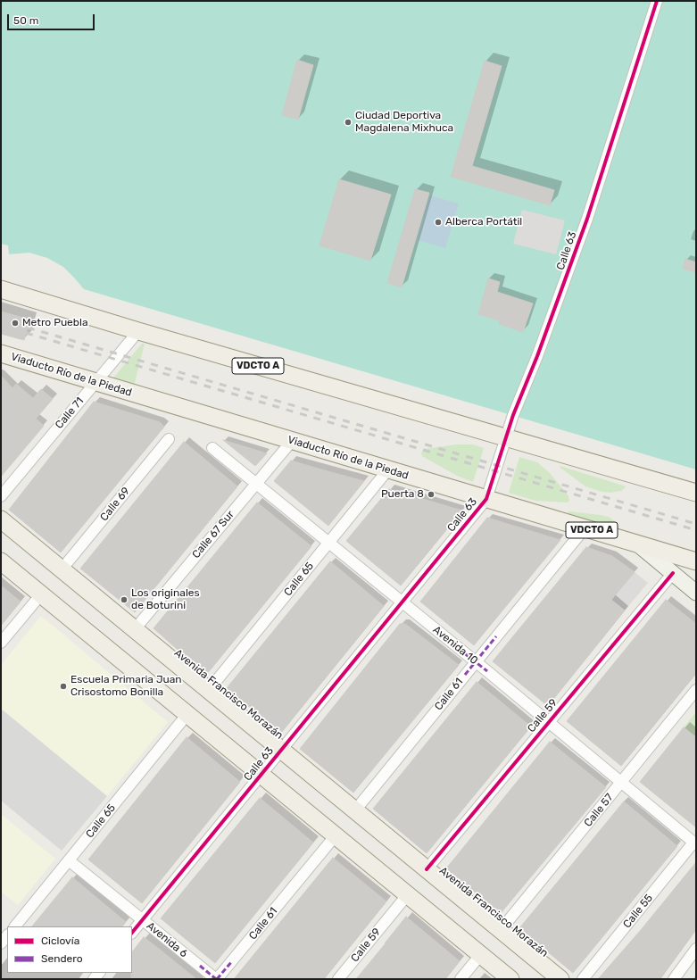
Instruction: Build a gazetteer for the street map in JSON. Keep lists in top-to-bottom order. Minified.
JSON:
{"streets":{"main road":["VDCTO A","Viaducto Río de la Piedad","Avenida Francisco Morazán"],"street":["Calle 63","Calle 71","Calle 69","Calle 67 Sur","Calle 65","Avenida 10","Calle 61","Calle 59","Calle 57","Calle 55","Avenida 6"]},"crossings":[["Calle 63","VDCTO A"],["Calle 63","Viaducto Río de la Piedad"],["Calle 63","Avenida 10"],["Calle 63","Avenida Francisco Morazán"],["Calle 63","Avenida 6"],["VDCTO A","Calle 71"],["Viaducto Río de la Piedad","Calle 71"],["Viaducto Río de la Piedad","Calle 67 Sur"],["Viaducto Río de la Piedad","Calle 65"],["Viaducto Río de la Piedad","Calle 61"],["Calle 69","Avenida Francisco Morazán"],["Calle 67 Sur","Avenida 10"],["Calle 67 Sur","Avenida Francisco Morazán"],["Calle 65","Avenida 10"],["Calle 65","Avenida Francisco Morazán"],["Calle 65","Avenida 6"],["Avenida 10","Calle 61"],["Avenida 10","Calle 59"],["Avenida 10","Calle 57"],["Avenida 10","Calle 55"],["Avenida Francisco Morazán","Calle 61"],["Avenida Francisco Morazán","Calle 59"],["Avenida Francisco Morazán","Calle 57"],["Calle 61","Avenida 6"]],"places":["Ciudad Deportiva Magdalena Mixhuca","Alberca Portátil","Metro Puebla","Puerta 8","Los originales de Boturini","Escuela Primaria Juan Crisostomo Bonilla"],"legend":["Ciclovía","Sendero"],"scale_bar":"50 m"}
